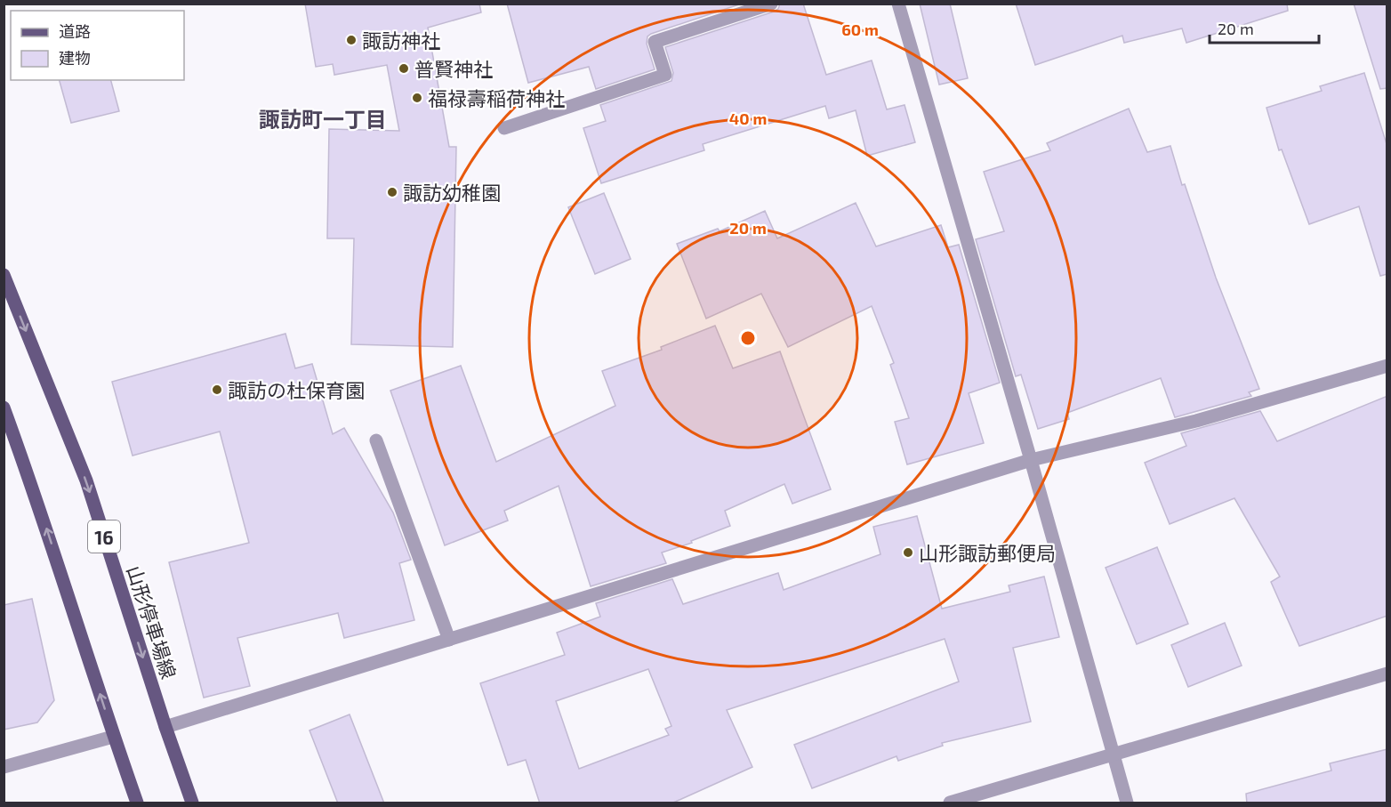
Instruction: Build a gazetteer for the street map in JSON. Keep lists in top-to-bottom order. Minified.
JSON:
{"streets":{"main road":["16","山形停車場線"]},"districts":["諏訪町一丁目"],"places":["諏訪神社","普賢神社","福禄壽稲荷神社","諏訪幼稚園","諏訪の杜保育園","山形諏訪郵便局"],"legend":["道路","建物"],"scale_bar":"20 m","rings":["60 m","40 m","20 m"]}
